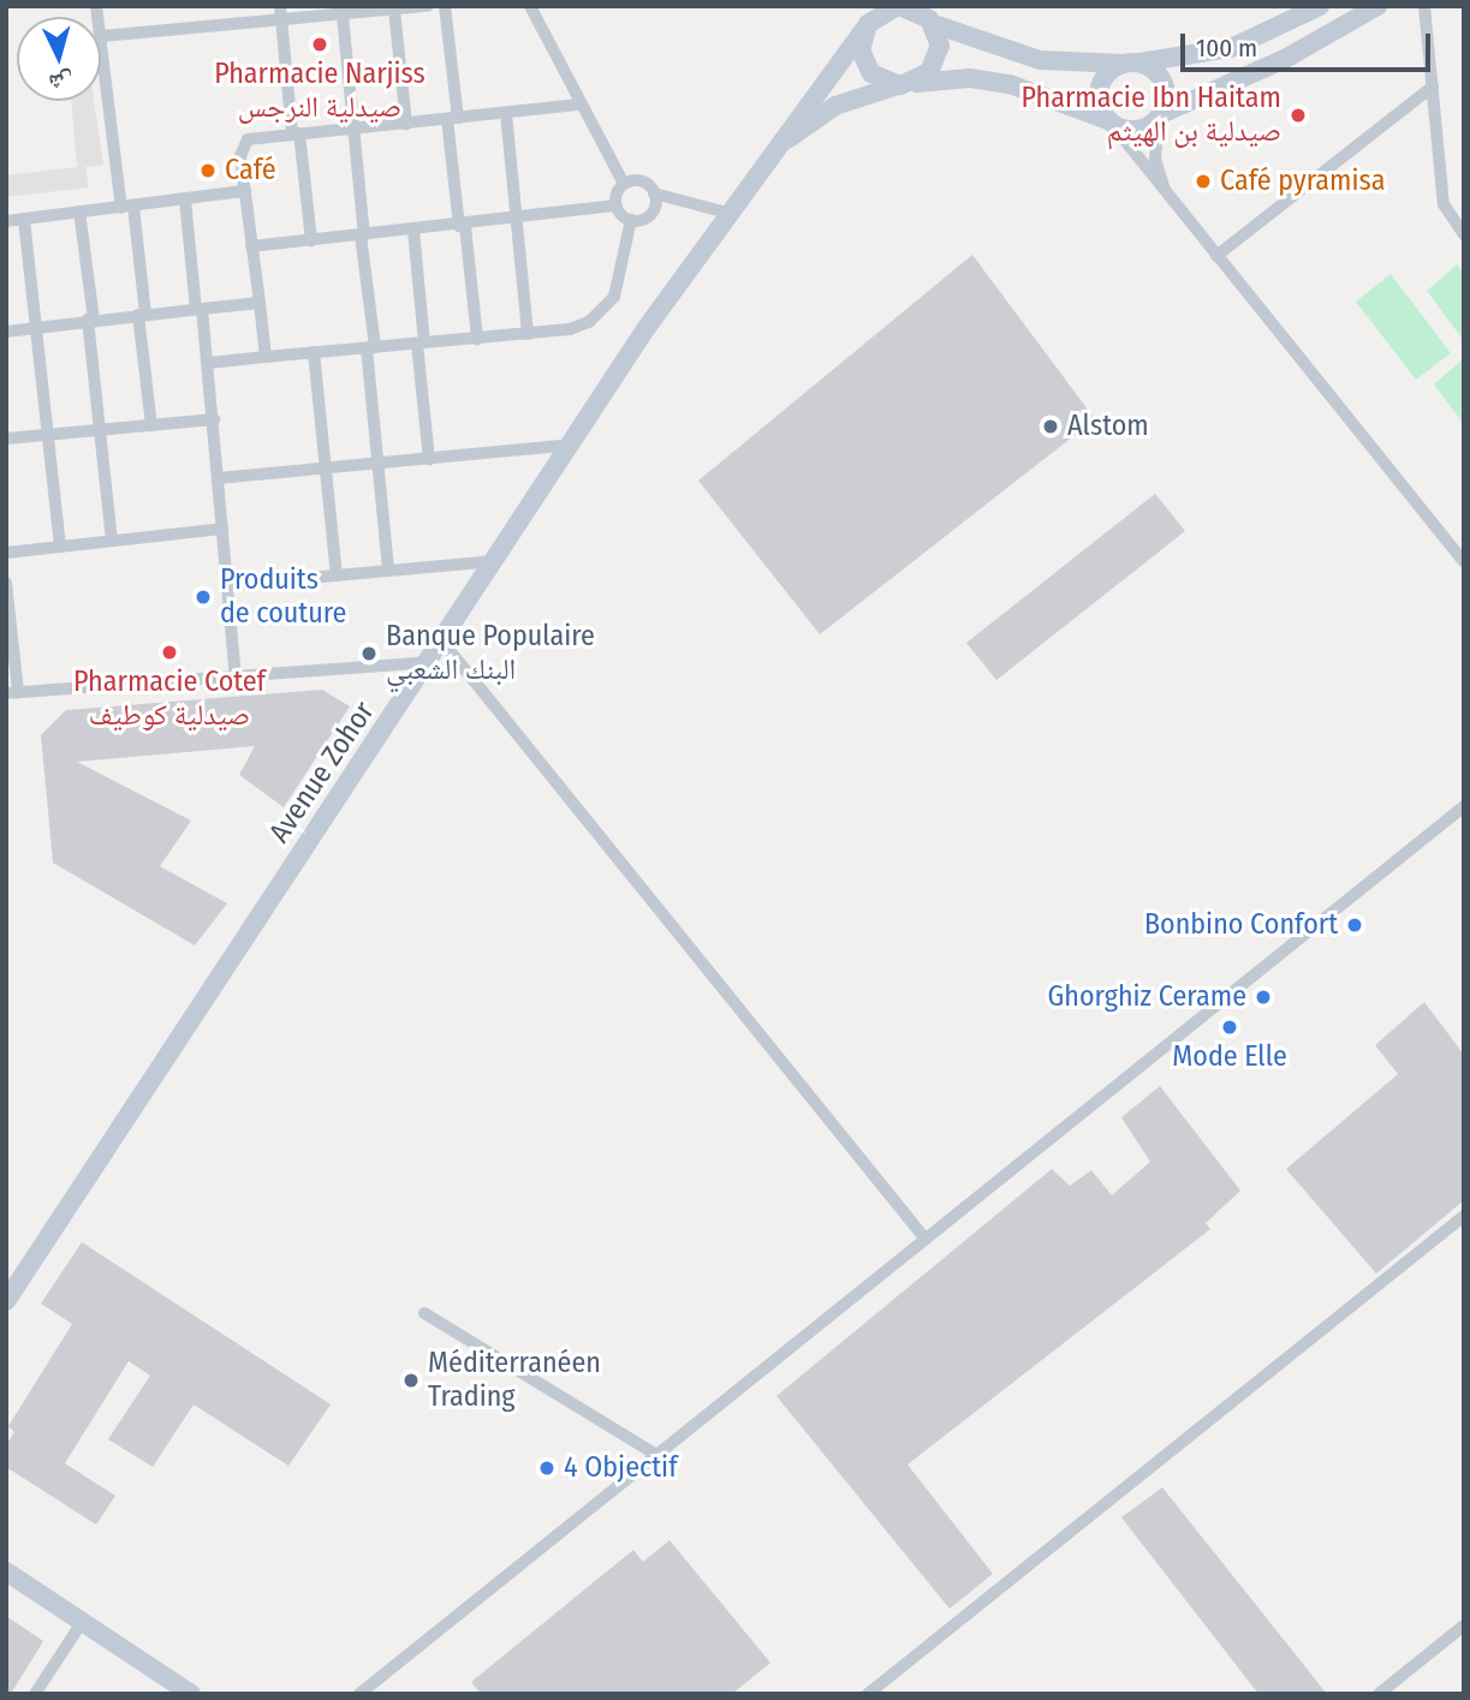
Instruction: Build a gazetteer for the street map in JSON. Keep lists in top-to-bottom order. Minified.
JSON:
{"streets":{"main road":["Avenue Zohor"]},"places":["Pharmacie Narjiss صيدلية النرجس","Pharmacie Ibn Haitam صيدلية بن الهيثم","Café","Café pyramisa","Alstom","Produits de couture","Pharmacie Cotef صيدلية كوطيف","Banque Populaire البنك الشعبي","Bonbino Confort","Ghorghiz Cerame","Mode Elle","Méditerranéen Trading","4 Objectif"],"scale_bar":"100 m","north":"bottom"}
